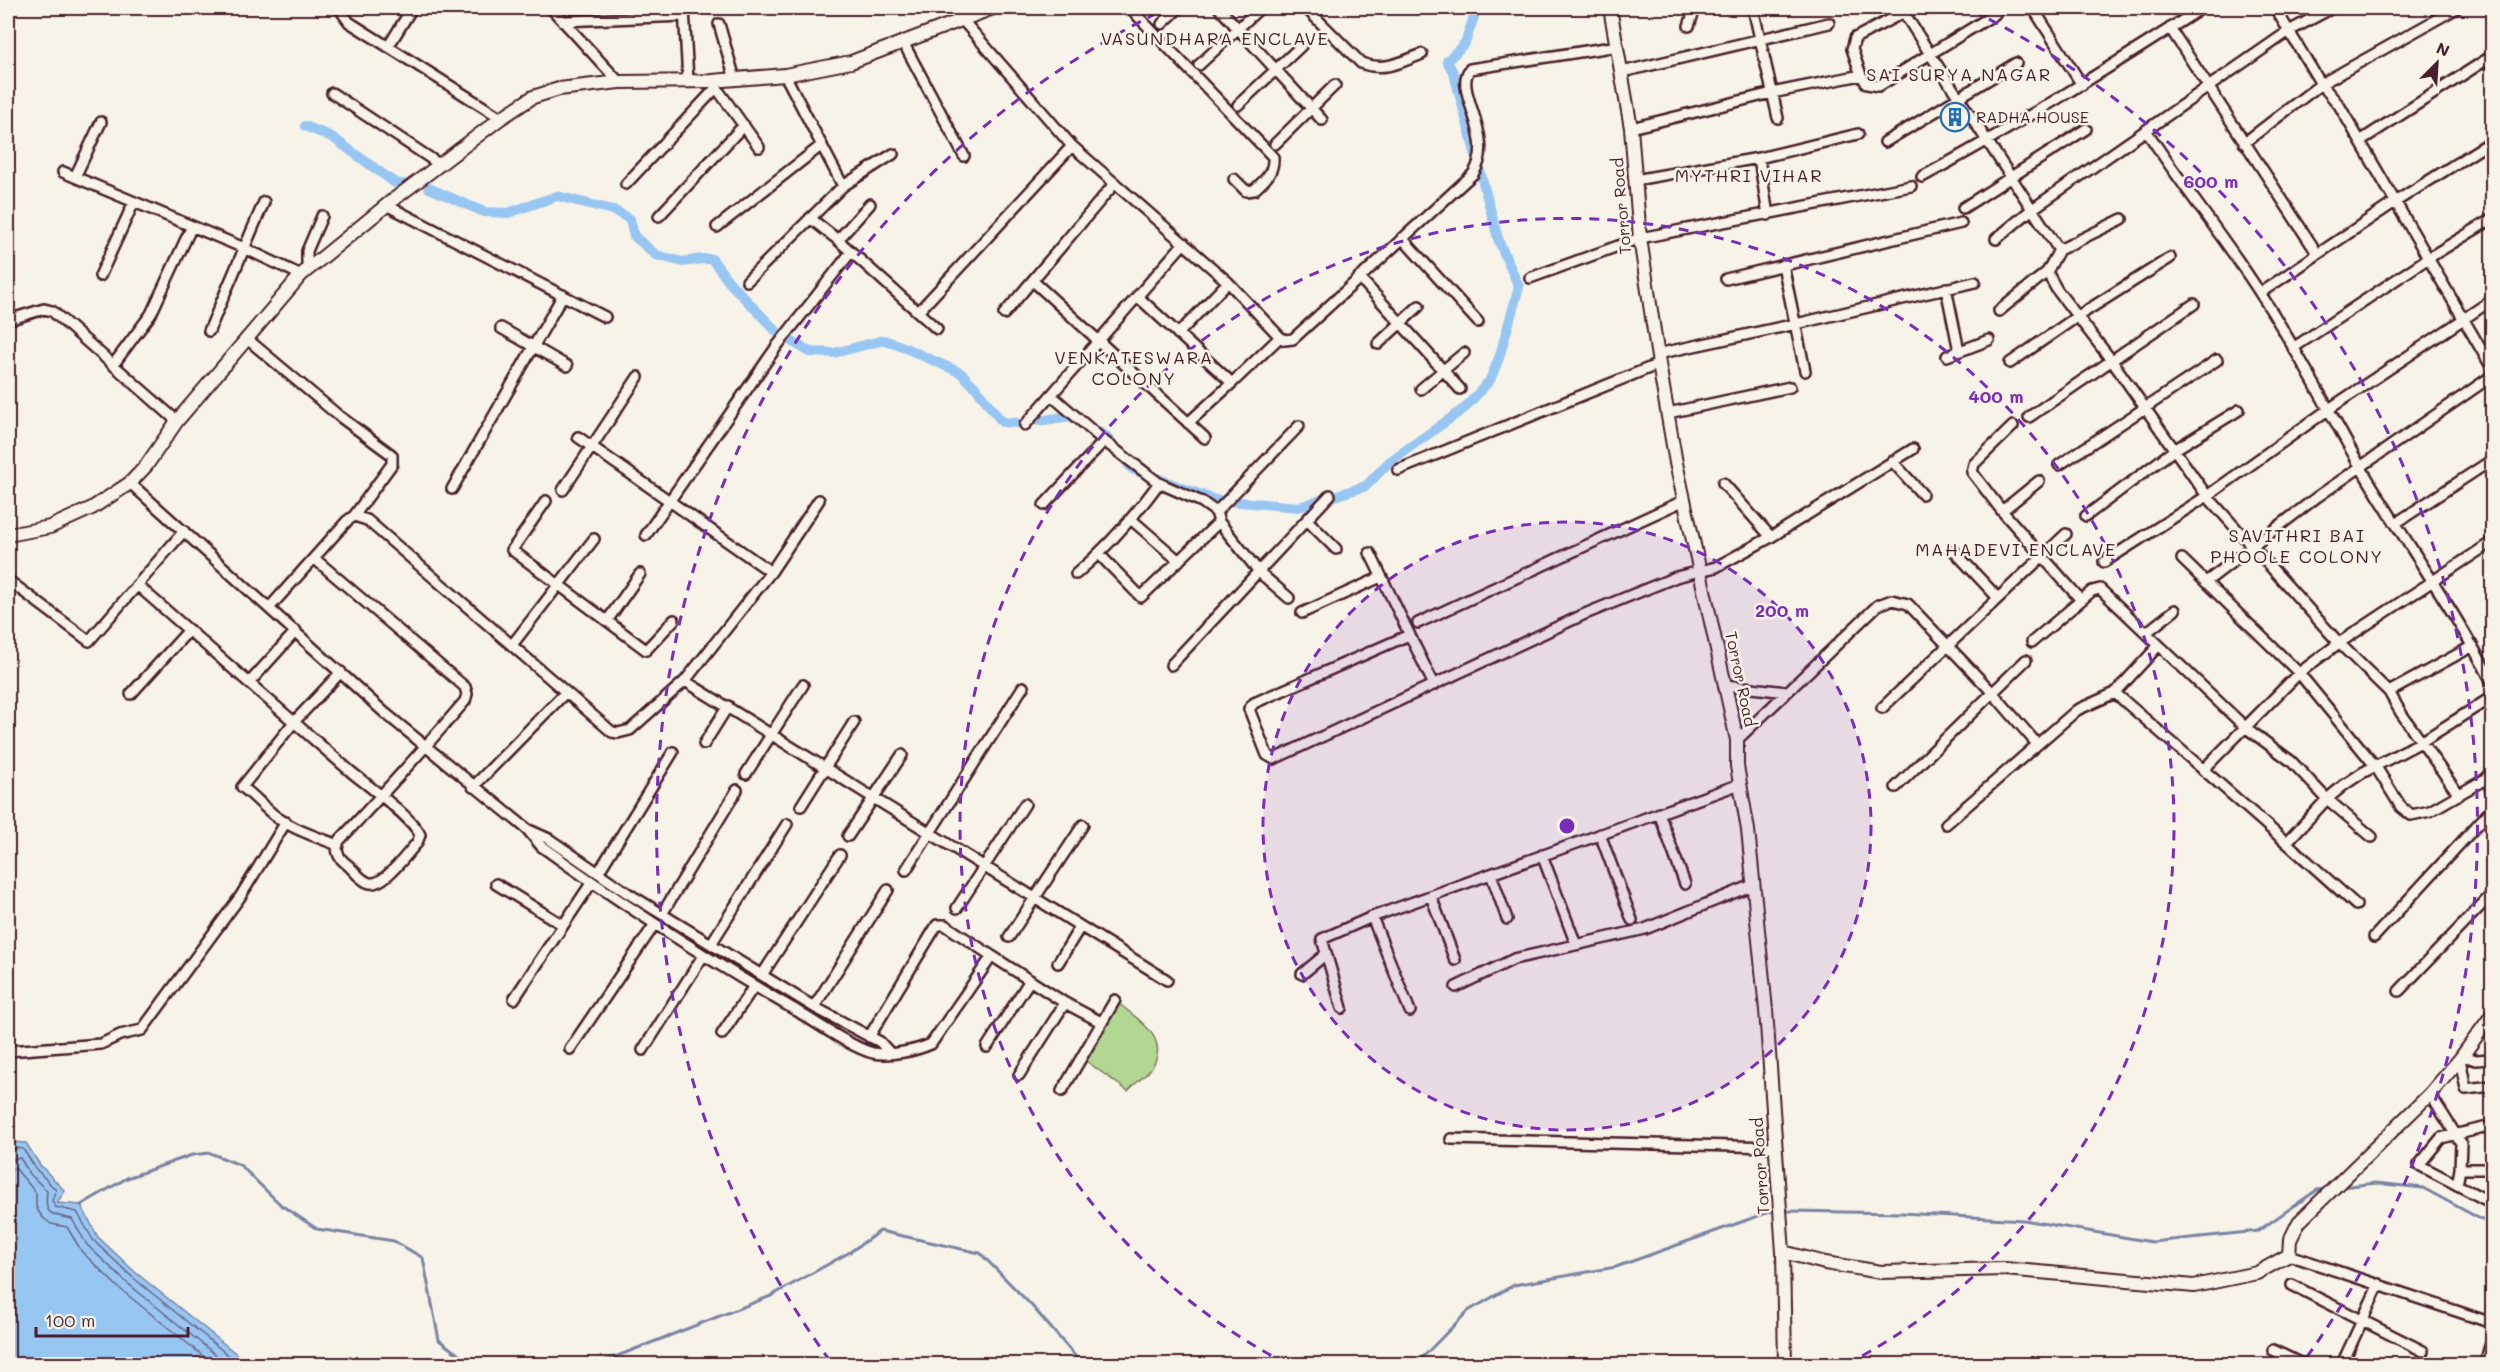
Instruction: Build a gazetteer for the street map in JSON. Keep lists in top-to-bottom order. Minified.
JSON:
{"streets":{"street":["Torror Road"]},"districts":["VASUNDHARA ENCLAVE","SAI SURYA NAGAR","MYTHRI VIHAR","VENKATESWARA COLONY","SAVITHRI BAI PHOOLE COLONY","MAHADEVI ENCLAVE"],"places":{"building":["RADHA HOUSE"]},"scale_bar":"100 m","north":"top right","rings":["600 m","400 m","200 m"]}
